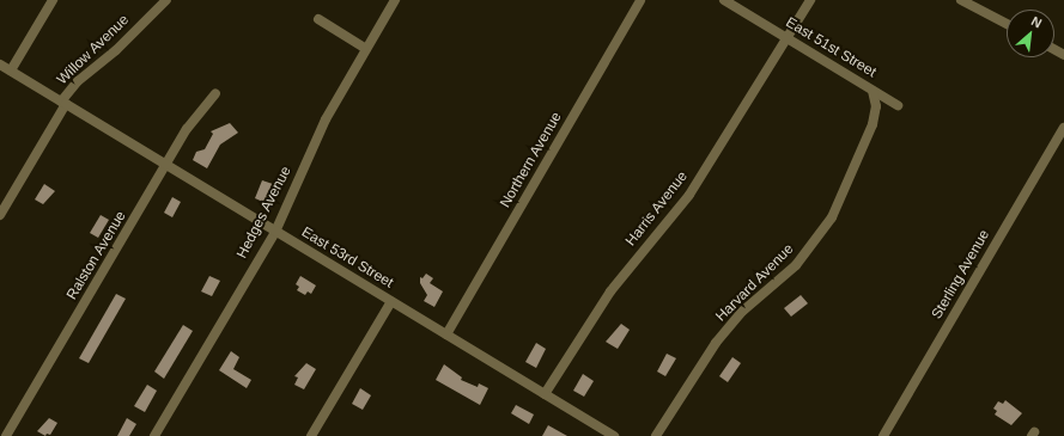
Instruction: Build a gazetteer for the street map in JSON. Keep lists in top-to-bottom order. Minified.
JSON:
{"streets":{"street":["East 51st Street","Willow Avenue","Northern Avenue","Harris Avenue","Hedges Avenue","Ralston Avenue","East 53rd Street","Sterling Avenue","Harvard Avenue"]},"crossings":[["East 51st Street","Harris Avenue"],["East 51st Street","Harvard Avenue"],["Willow Avenue","East 53rd Street"],["Northern Avenue","East 53rd Street"],["Harris Avenue","East 53rd Street"],["Hedges Avenue","East 53rd Street"],["Ralston Avenue","East 53rd Street"]],"north":"top right"}
